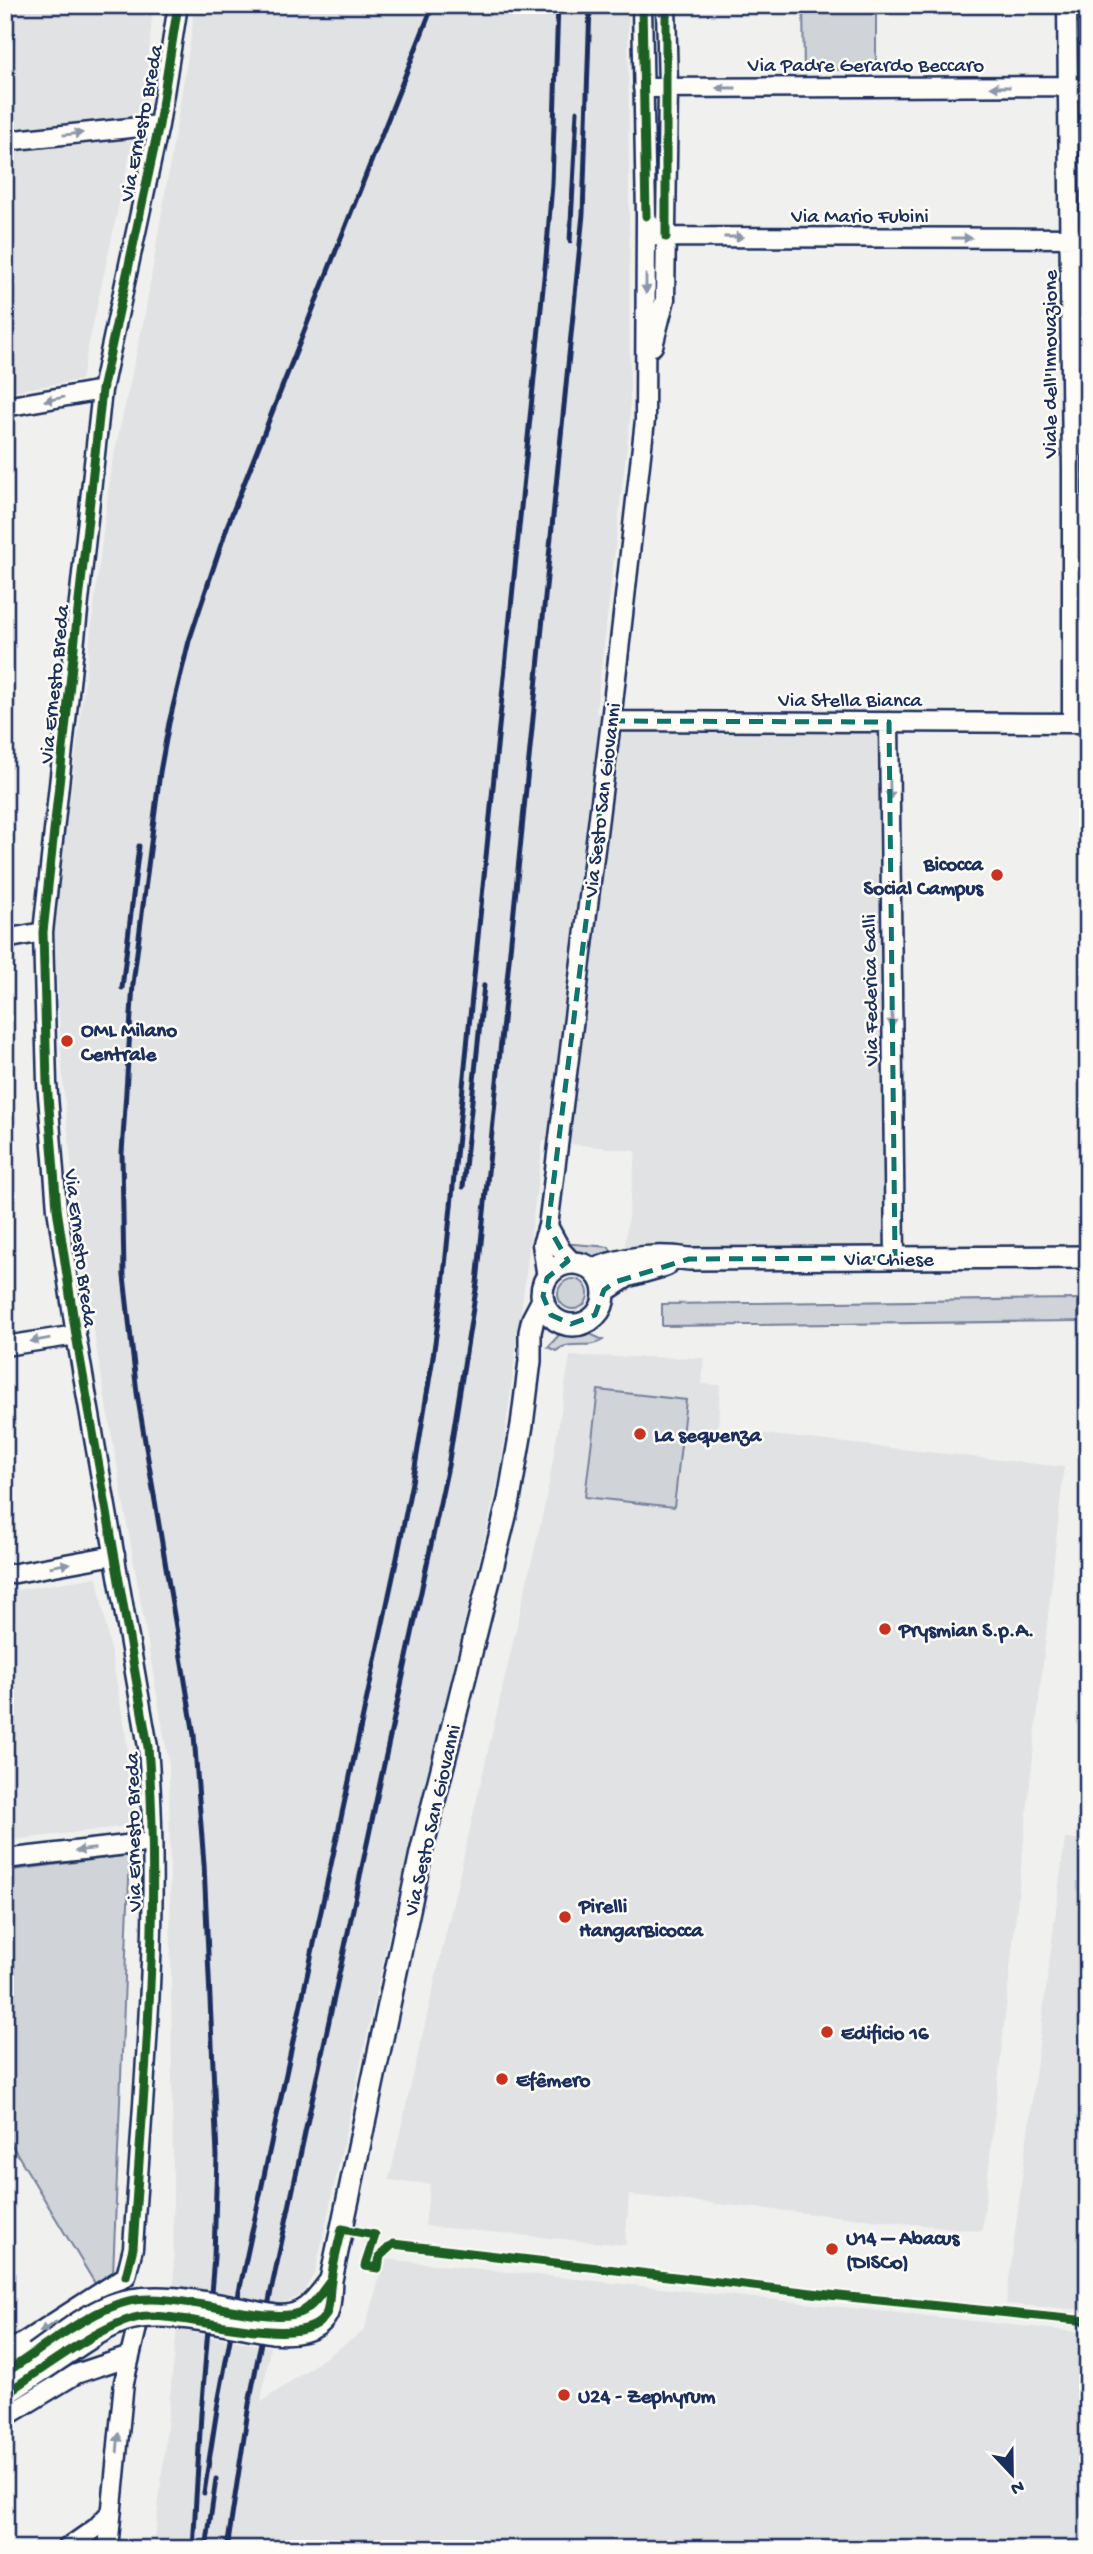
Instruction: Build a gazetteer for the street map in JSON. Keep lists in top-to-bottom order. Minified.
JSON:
{"streets":{"street":["Via Padre Gerardo Beccaro","Via Ernesto Breda","Via Mario Fubini","Viale dell'Innovazione","Via Stella Bianca","Via Sesto San Giovanni","Via Federica Galli","Via Chiese"]},"crossings":[["Via Padre Gerardo Beccaro","Viale dell'Innovazione"],["Via Padre Gerardo Beccaro","Via Sesto San Giovanni"],["Via Mario Fubini","Viale dell'Innovazione"],["Via Mario Fubini","Via Sesto San Giovanni"],["Viale dell'Innovazione","Via Stella Bianca"],["Via Stella Bianca","Via Sesto San Giovanni"],["Via Stella Bianca","Via Federica Galli"],["Via Sesto San Giovanni","Via Chiese"],["Via Federica Galli","Via Chiese"]],"one_way":["Via Padre Gerardo Beccaro","Via Mario Fubini","Via Federica Galli"],"places":["Bicocca Social Campus","OML Milano Centrale","La sequenza","Prysmian S.p.A.","Pirelli HangarBicocca","Edificio 16","Efêmero","U14 – Abacus (DISCo)","U24 - Zephyrum"],"north":"bottom"}
